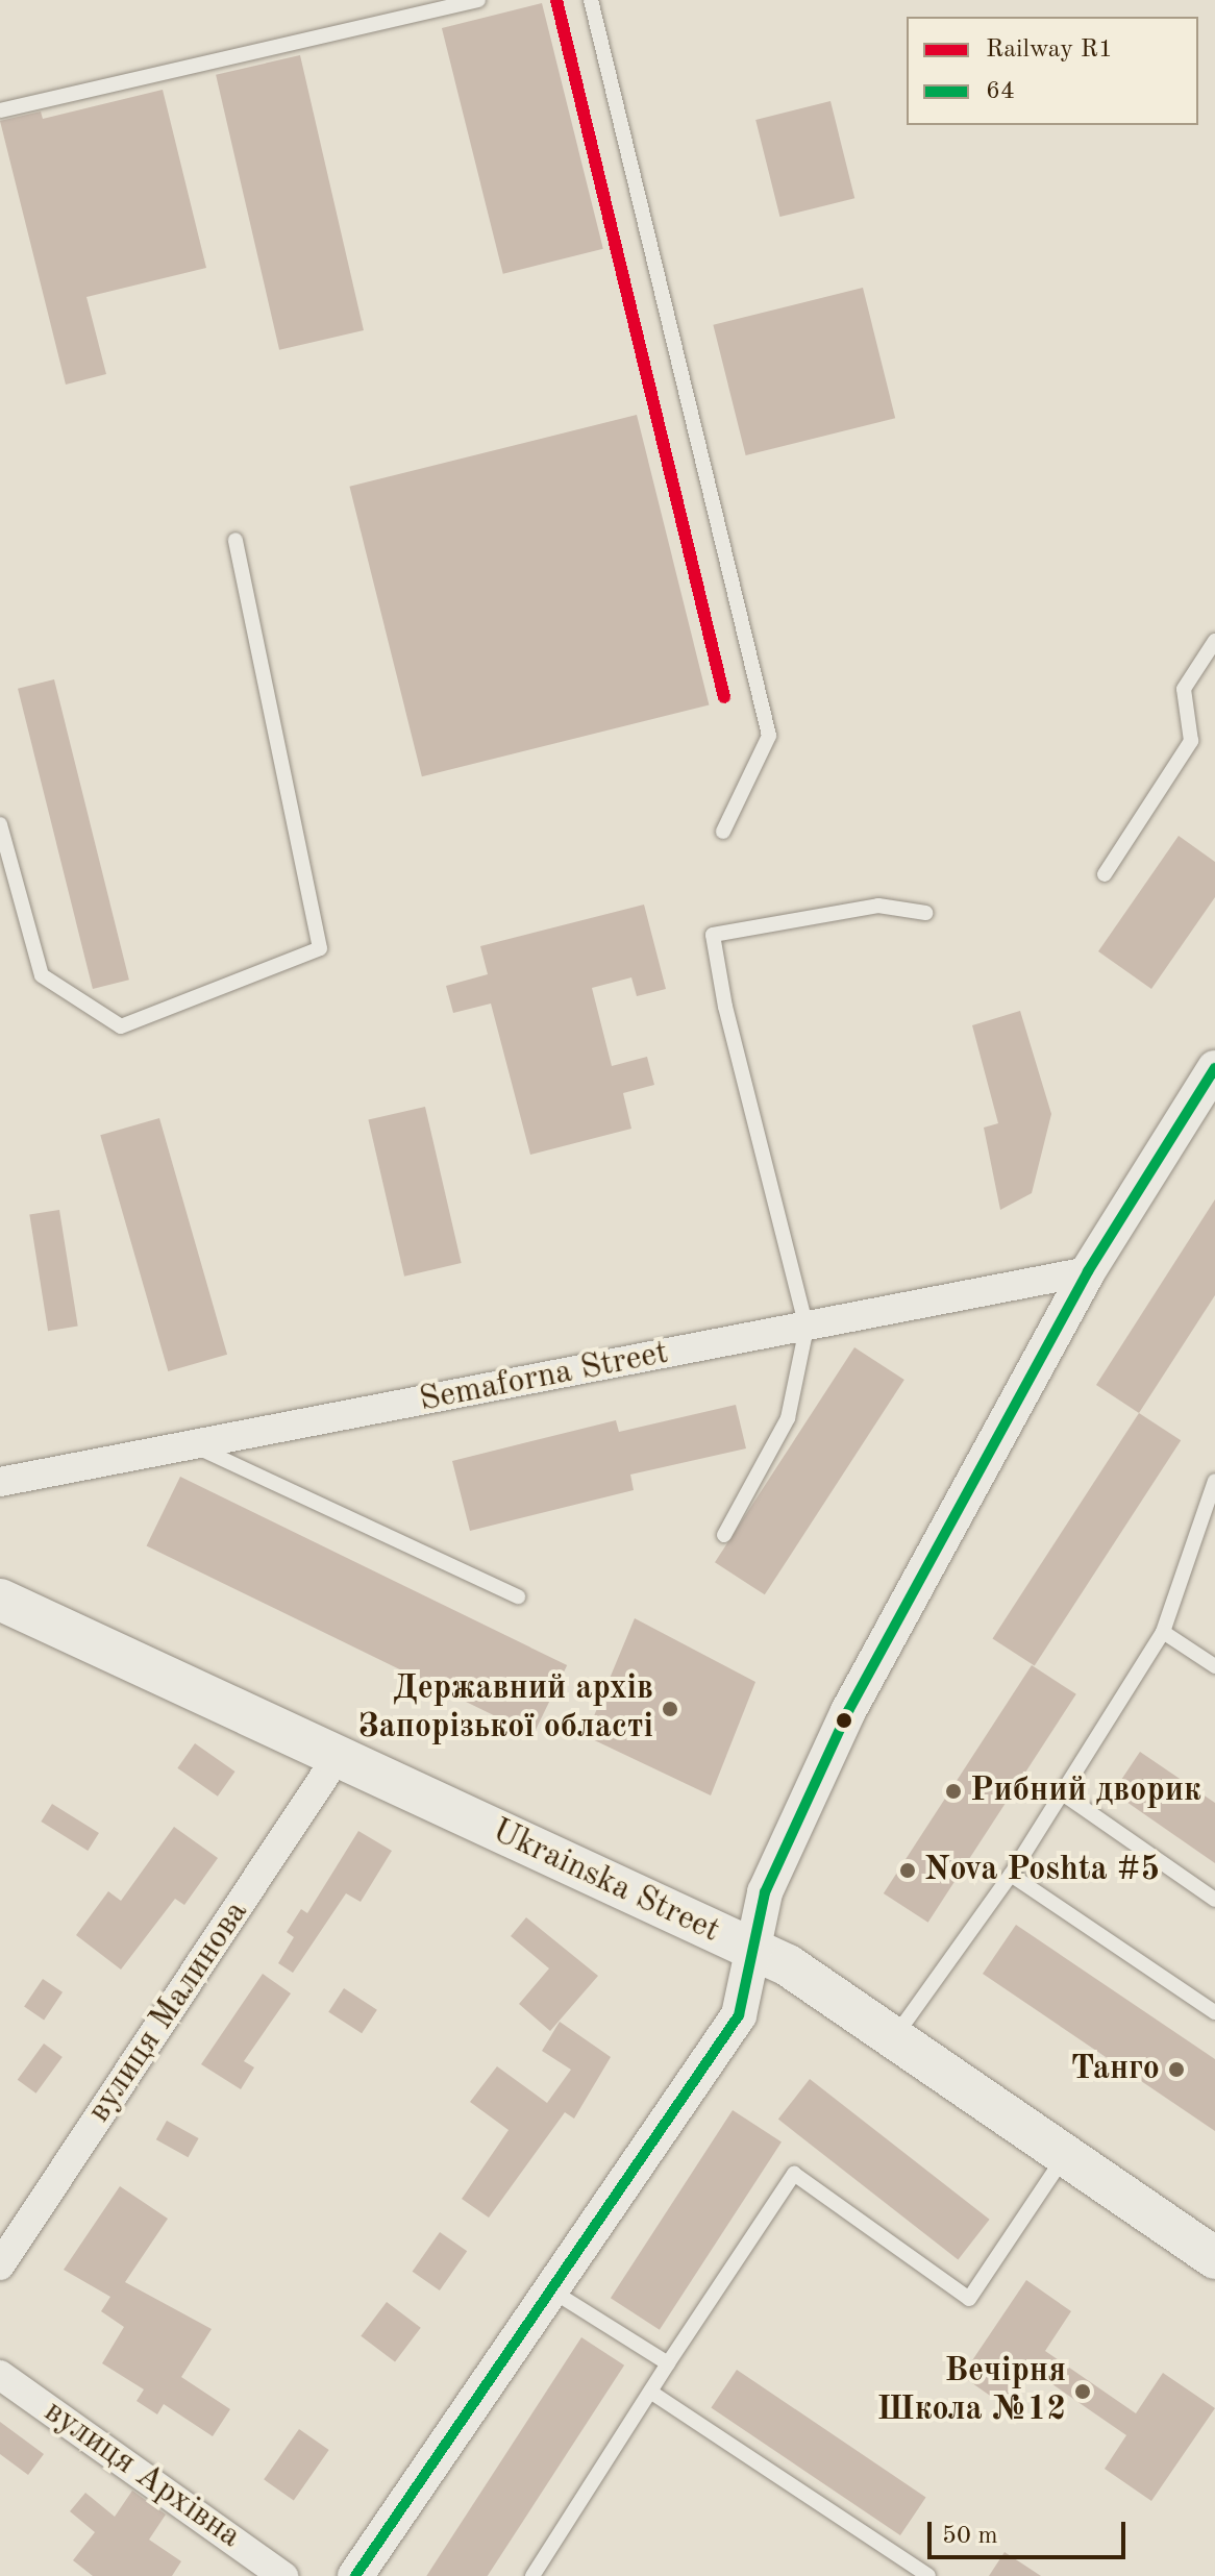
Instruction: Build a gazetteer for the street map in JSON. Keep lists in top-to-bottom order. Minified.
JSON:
{"streets":{"main road":["Ukrainska Street"],"street":["Semaforna Street","вулиця Малинова","вулиця Архівна"]},"crossings":[["Ukrainska Street","вулиця Малинова"]],"places":["Державний архів Запорізької області","Рибний дворик","Nova Poshta #5","Танго","Вечірня Школа №12"],"lines":["rail line R1","transit line 64"],"legend":["Railway R1","64"],"scale_bar":"50 m"}
